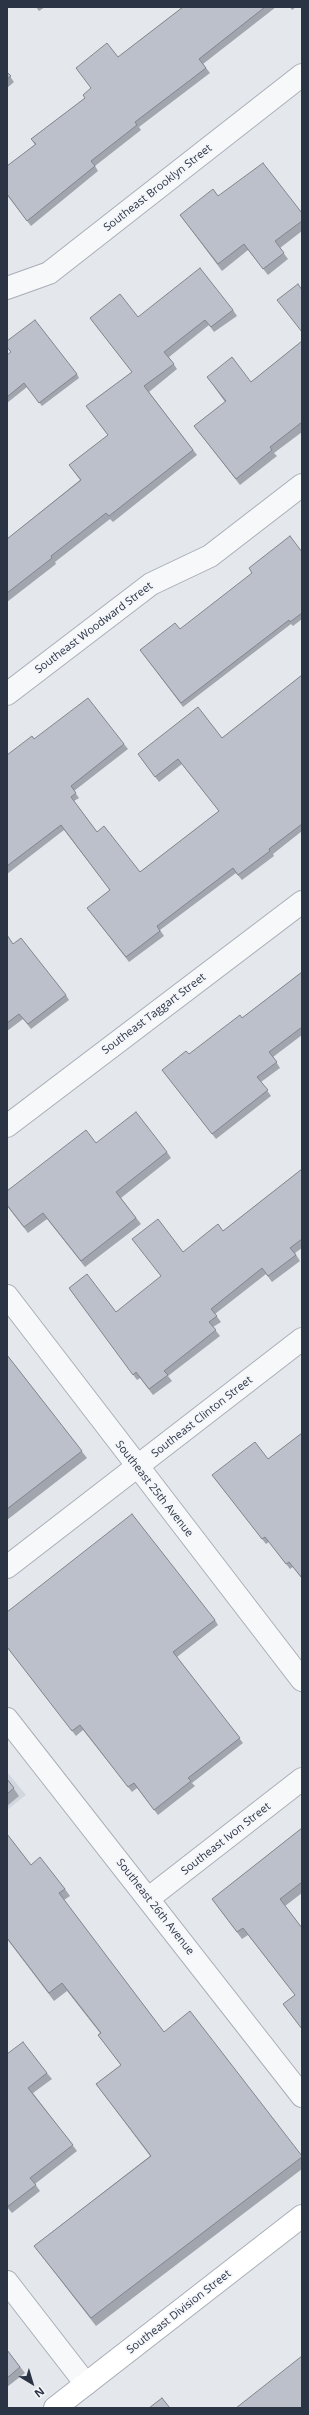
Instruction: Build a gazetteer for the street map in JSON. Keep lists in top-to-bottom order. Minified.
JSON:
{"streets":{"main road":["Southeast Division Street"],"street":["Southeast Brooklyn Street","Southeast Woodward Street","Southeast Taggart Street","Southeast Clinton Street","Southeast 25th Avenue","Southeast Ivon Street","Southeast 26th Avenue"]},"crossings":[["Southeast Clinton Street","Southeast 25th Avenue"],["Southeast Ivon Street","Southeast 26th Avenue"]],"north":"bottom right"}
